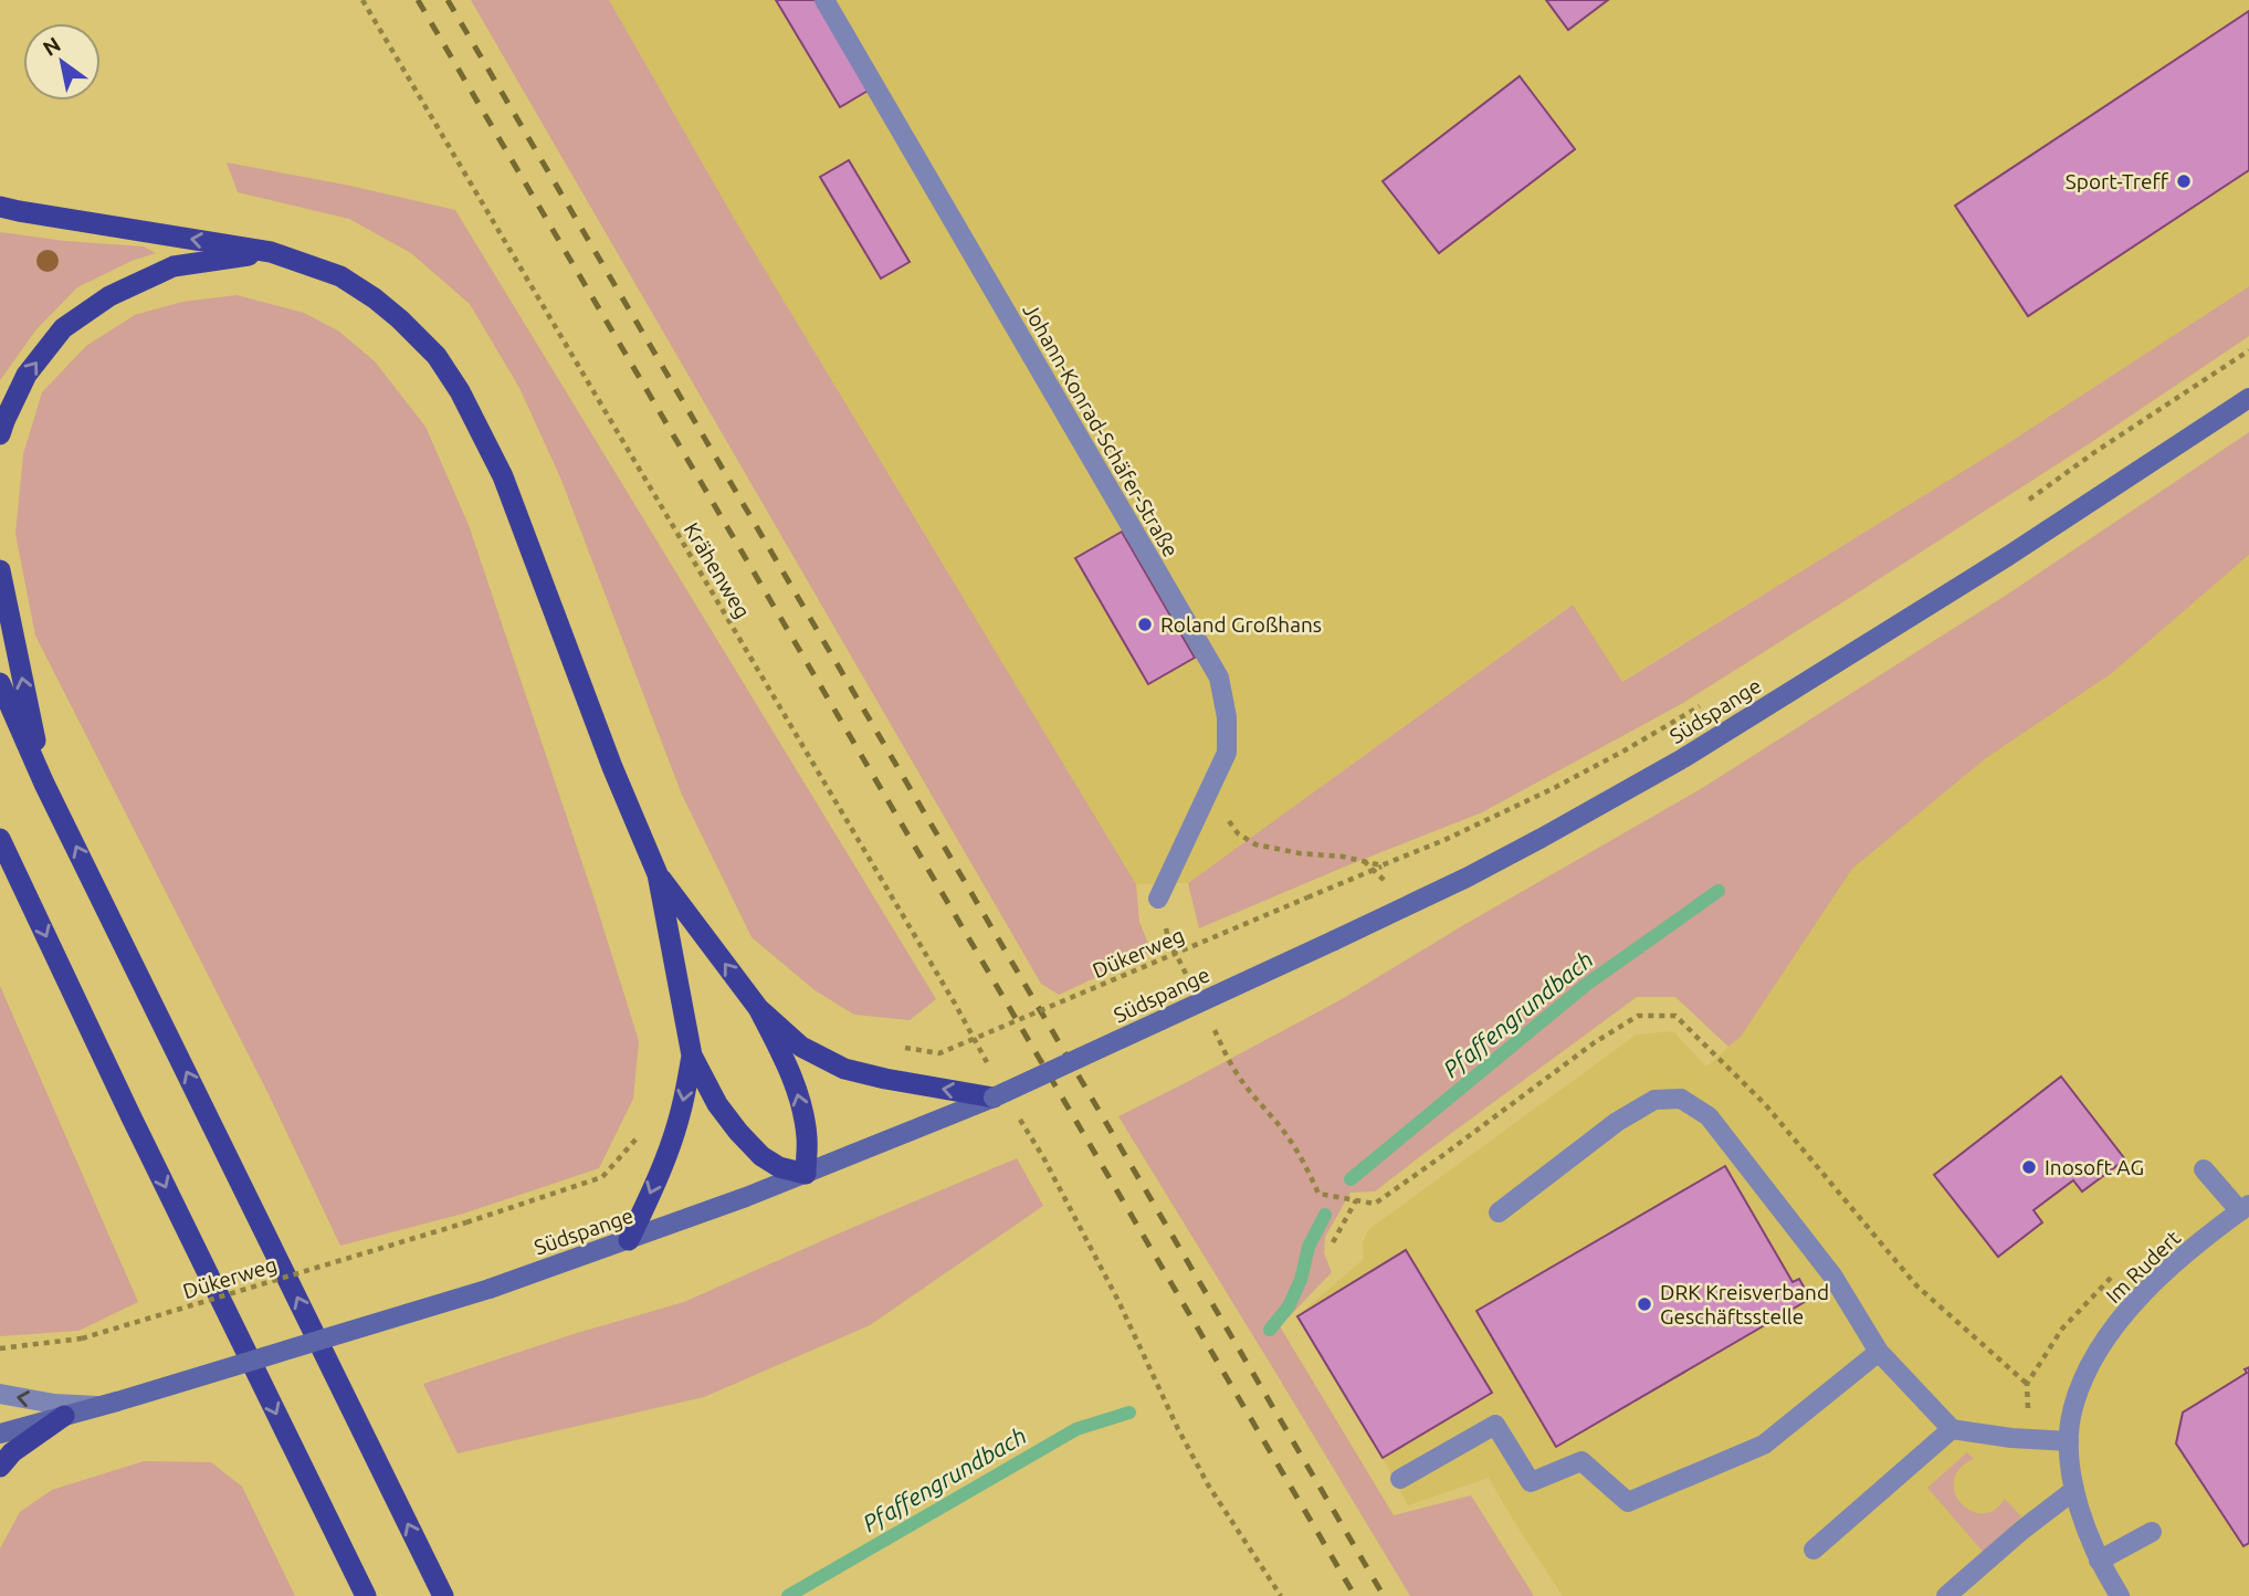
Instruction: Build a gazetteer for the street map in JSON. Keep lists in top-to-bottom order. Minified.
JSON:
{"streets":{"main road":["Südspange"],"street":["Johann-Konrad-Schäfer-Straße","Im Rudert"],"path":["Krähenweg","Dükerweg"]},"water":["Pfaffengrundbach"],"places":["Sport-Treff","Roland Großhans","Inosoft AG","DRK Kreisverband Geschäftsstelle"],"north":"top left"}
